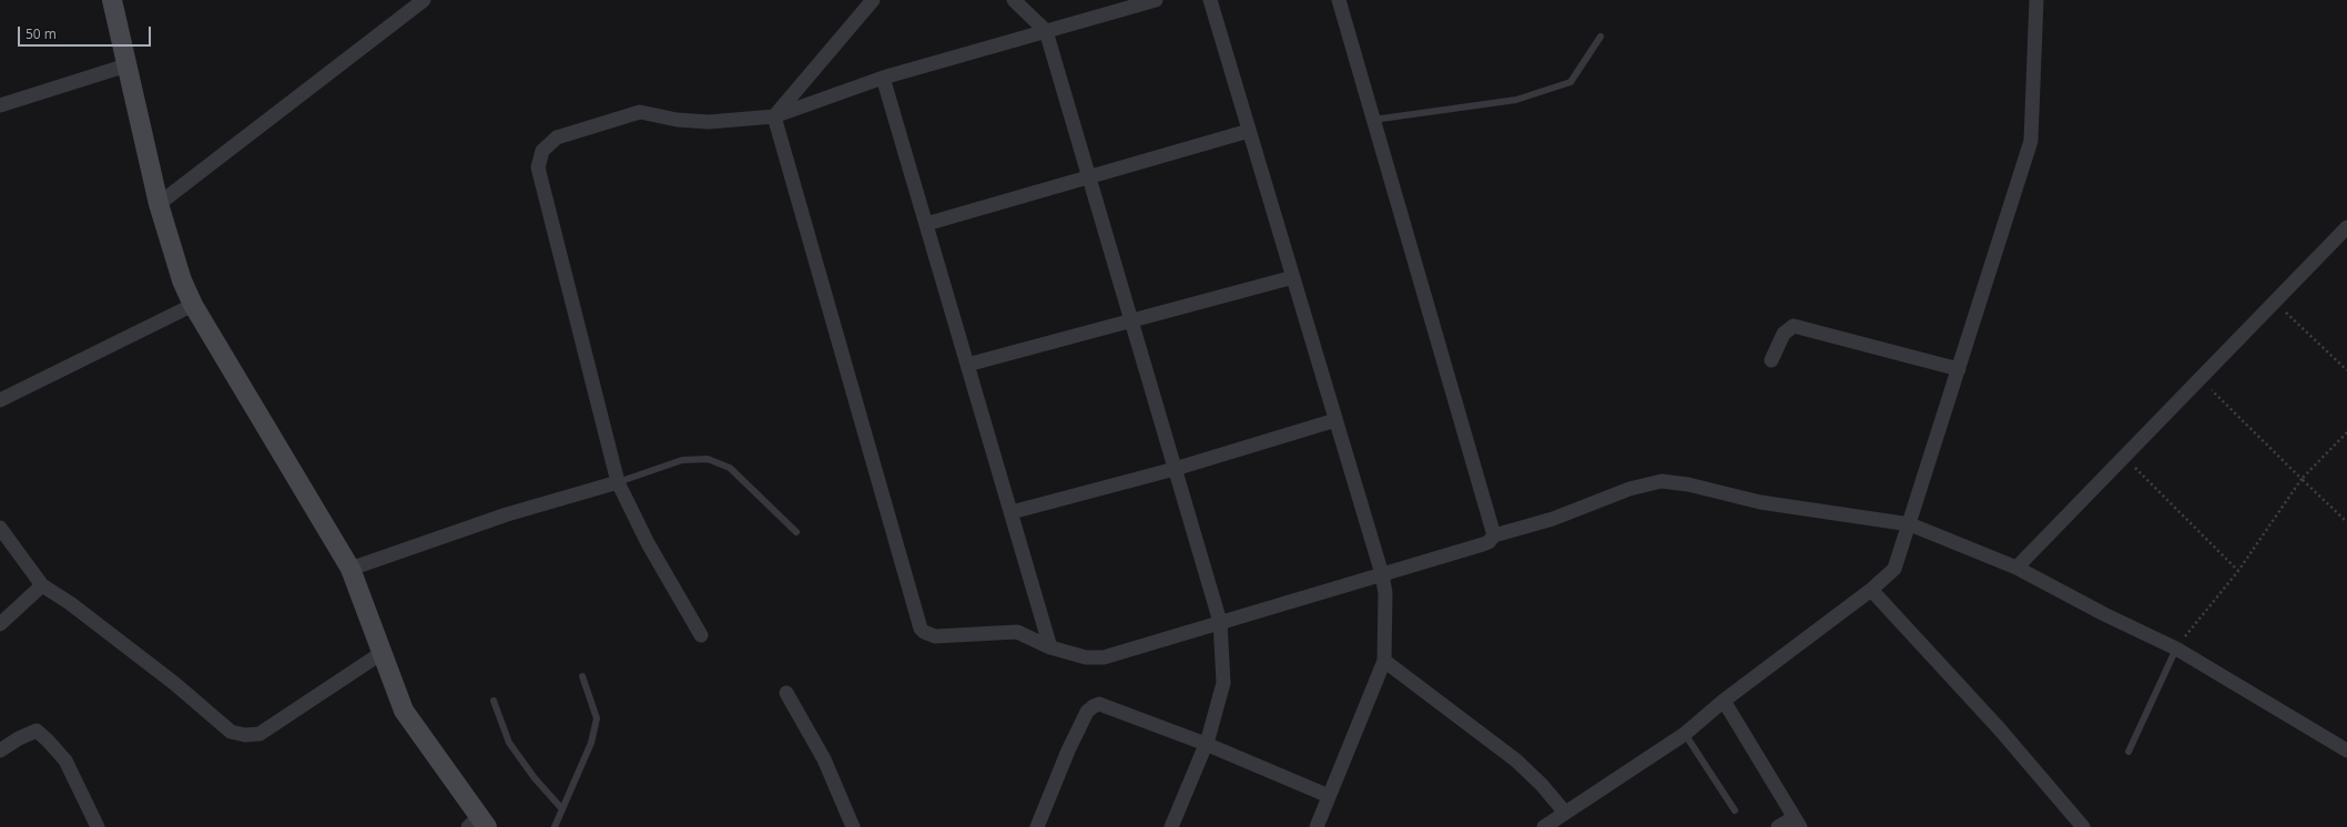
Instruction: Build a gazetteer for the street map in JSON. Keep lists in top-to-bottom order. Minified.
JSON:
{"scale_bar":"50 m"}
